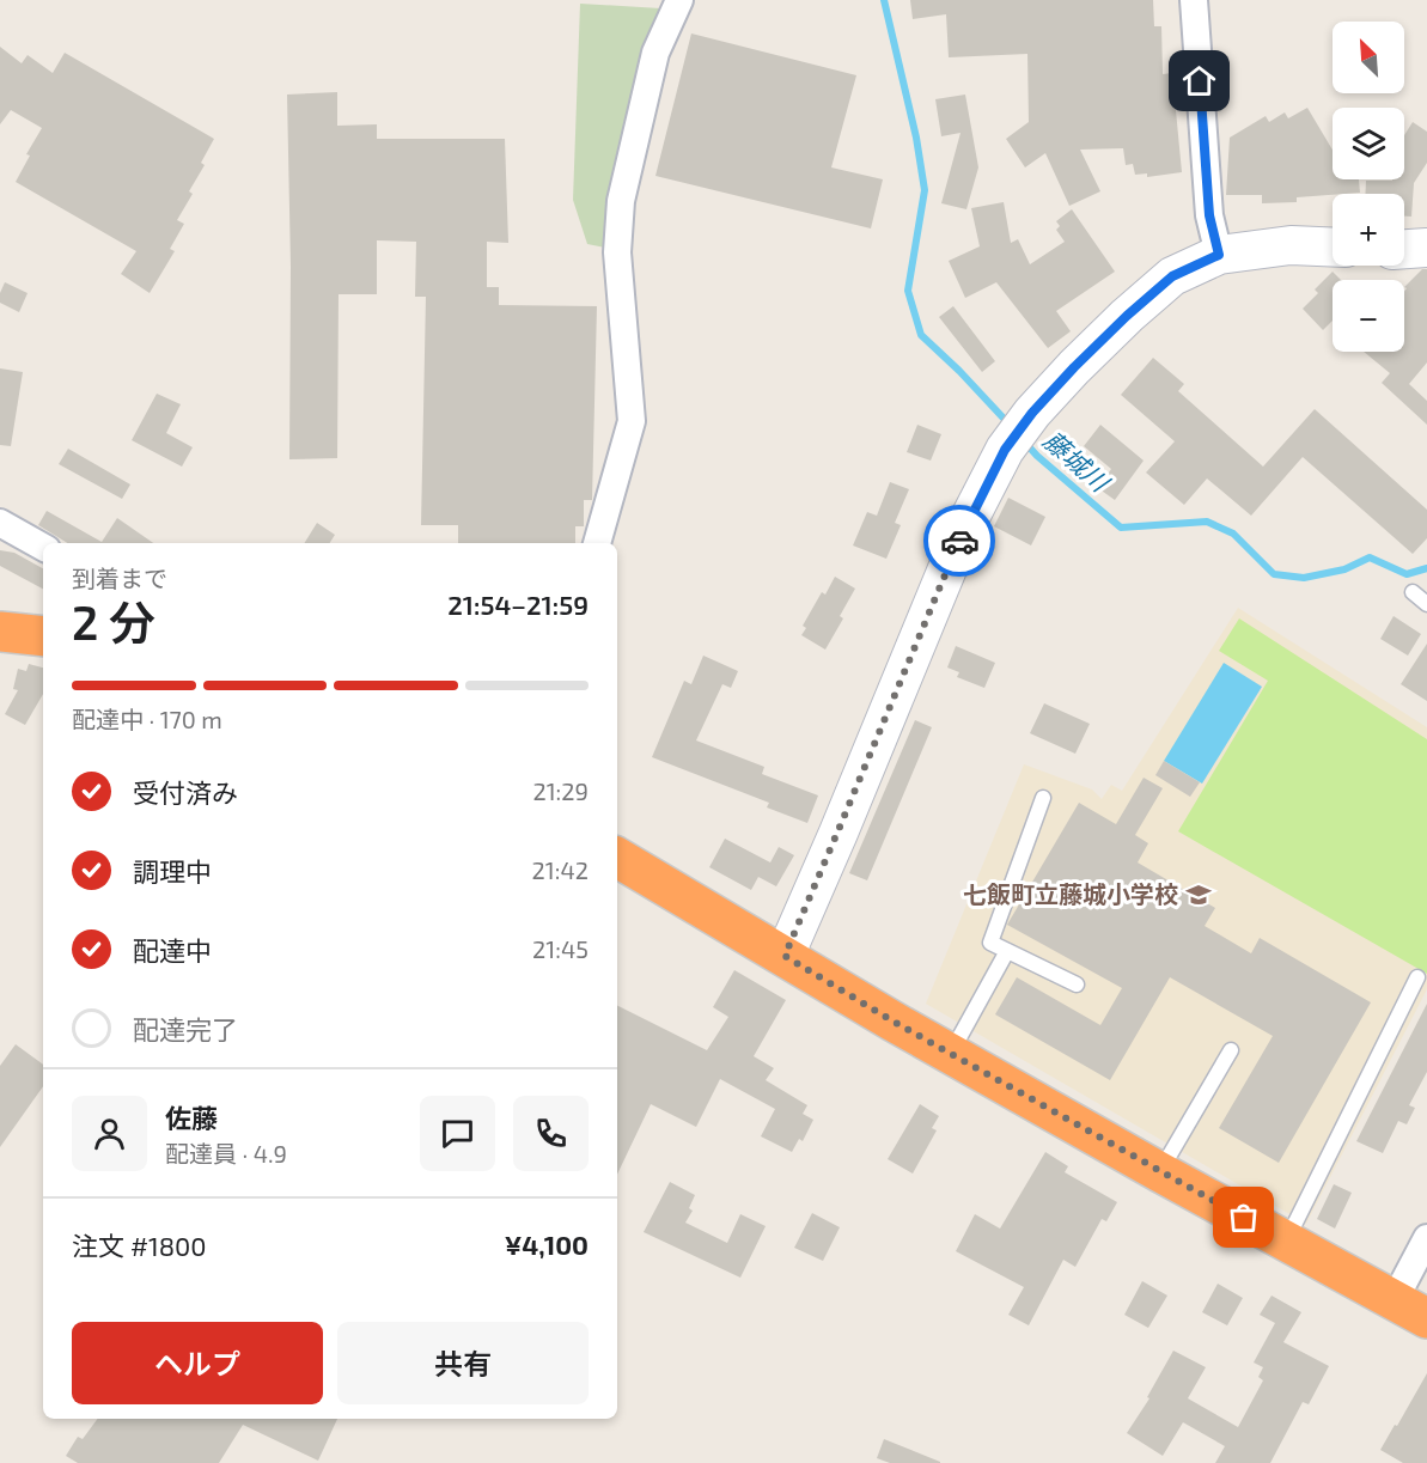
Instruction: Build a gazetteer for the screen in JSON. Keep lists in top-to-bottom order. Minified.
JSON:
{"water":["藤城川"],"places":{"school or university":["七飯町立藤城小学校"]},"north":"top left","page":{"map_buttons":["+","−"],"heading":["2 分","到着まで","21:54–21:59"],"panel":["佐藤","配達員 · 4.9","注文 #1800","¥4,100"],"bar":"配達中 · 170 m","list":[["受付済み","21:29"],["調理中","21:42"],["配達中","21:45"],"配達完了"],"buttons":["ヘルプ","共有"]}}
